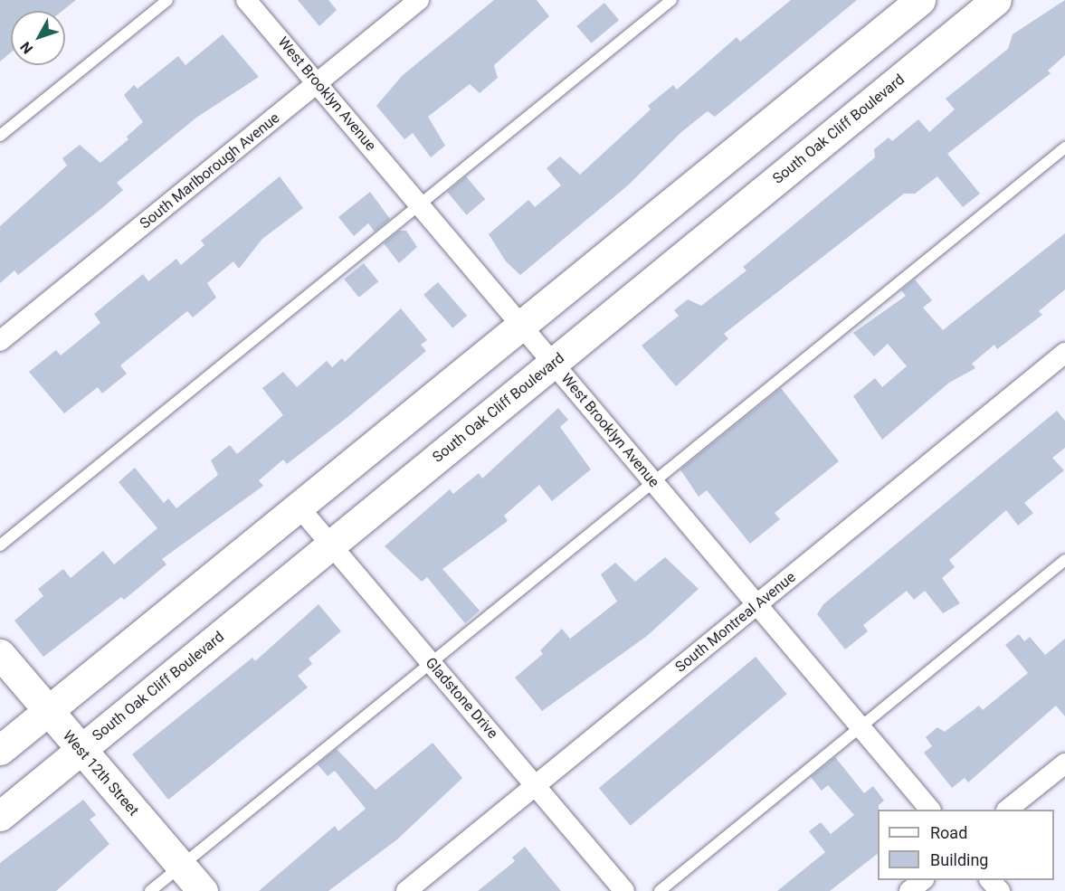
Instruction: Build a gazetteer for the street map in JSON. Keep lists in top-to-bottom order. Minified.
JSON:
{"streets":{"street":["West Brooklyn Avenue","South Oak Cliff Boulevard","South Marlborough Avenue","South Montreal Avenue","Gladstone Drive","West 12th Street"]},"crossings":[["West Brooklyn Avenue","South Oak Cliff Boulevard"],["West Brooklyn Avenue","South Marlborough Avenue"],["West Brooklyn Avenue","South Montreal Avenue"],["South Oak Cliff Boulevard","Gladstone Drive"],["South Oak Cliff Boulevard","West 12th Street"],["South Montreal Avenue","Gladstone Drive"]],"legend":["Road","Building"],"north":"bottom left"}
